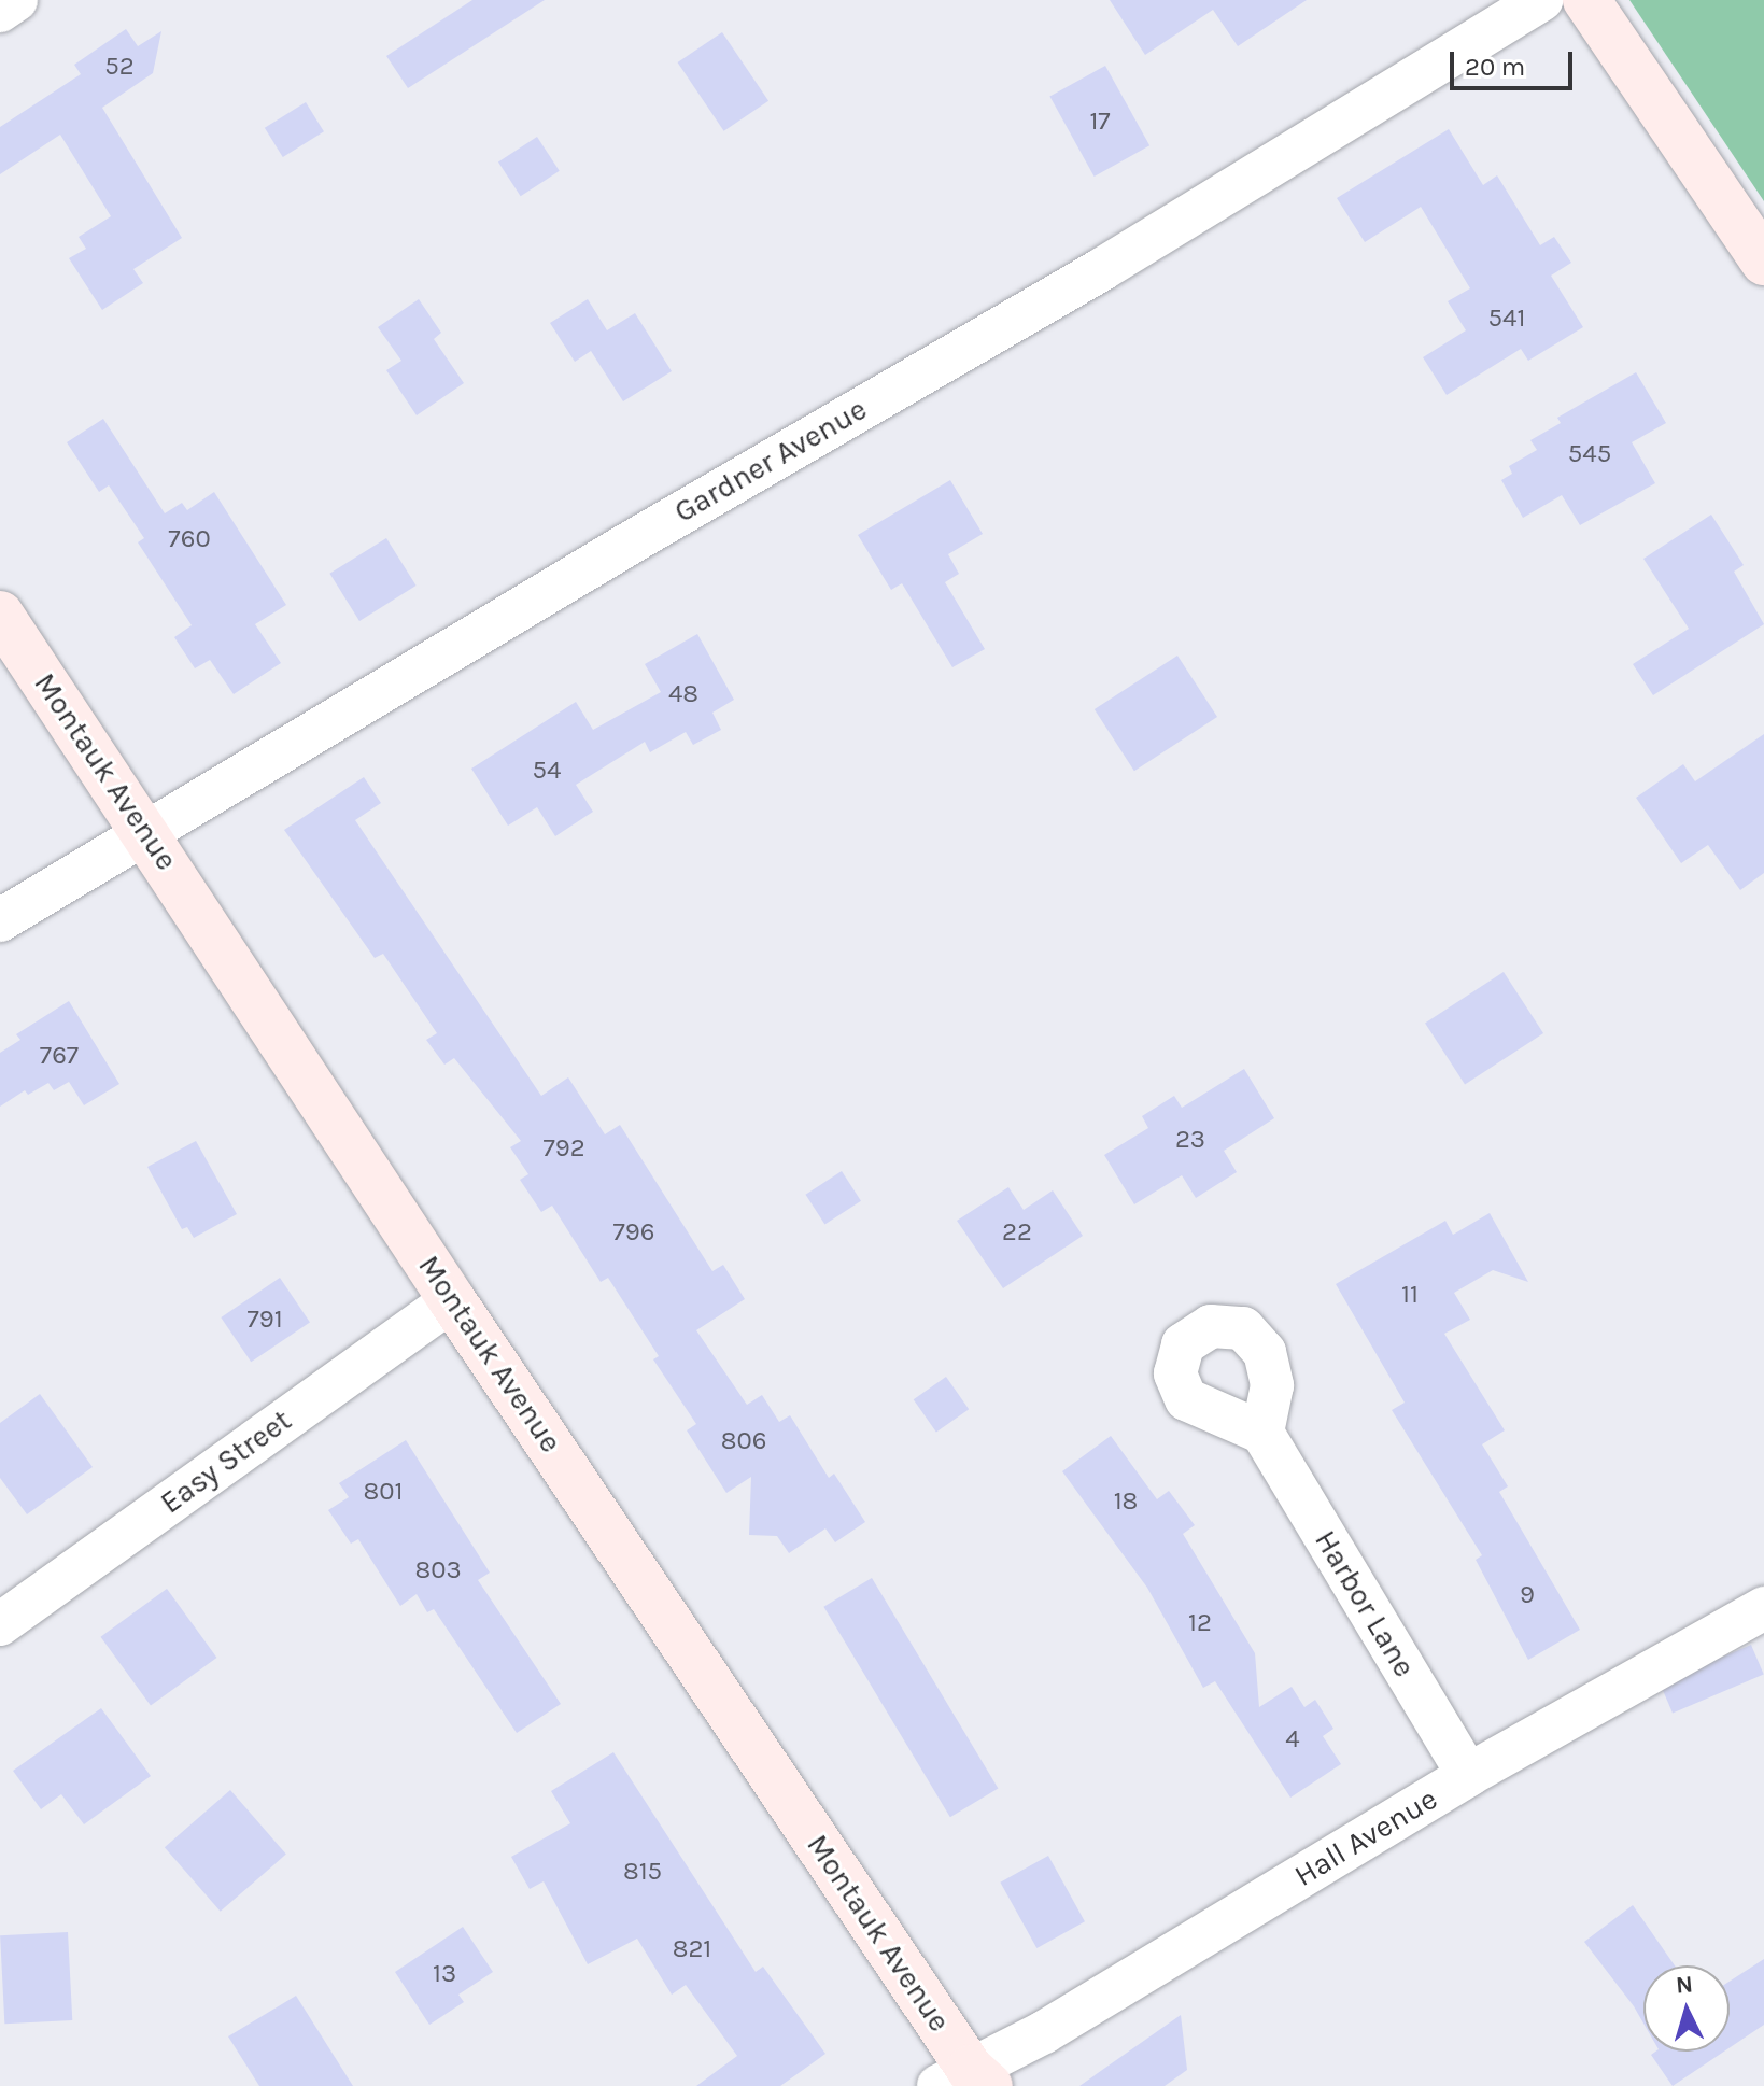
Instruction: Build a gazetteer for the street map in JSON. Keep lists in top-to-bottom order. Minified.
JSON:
{"streets":{"street":["Gardner Avenue","Montauk Avenue","Easy Street","Harbor Lane","Hall Avenue"]},"crossings":[["Gardner Avenue","Montauk Avenue"],["Montauk Avenue","Easy Street"],["Montauk Avenue","Hall Avenue"],["Harbor Lane","Hall Avenue"]],"house_numbers":["52","17","541","545","760","48","54","767","23","792","796","22","11","791","806","801","18","803","9","12","4","815","821","13"],"scale_bar":"20 m","north":"top"}
